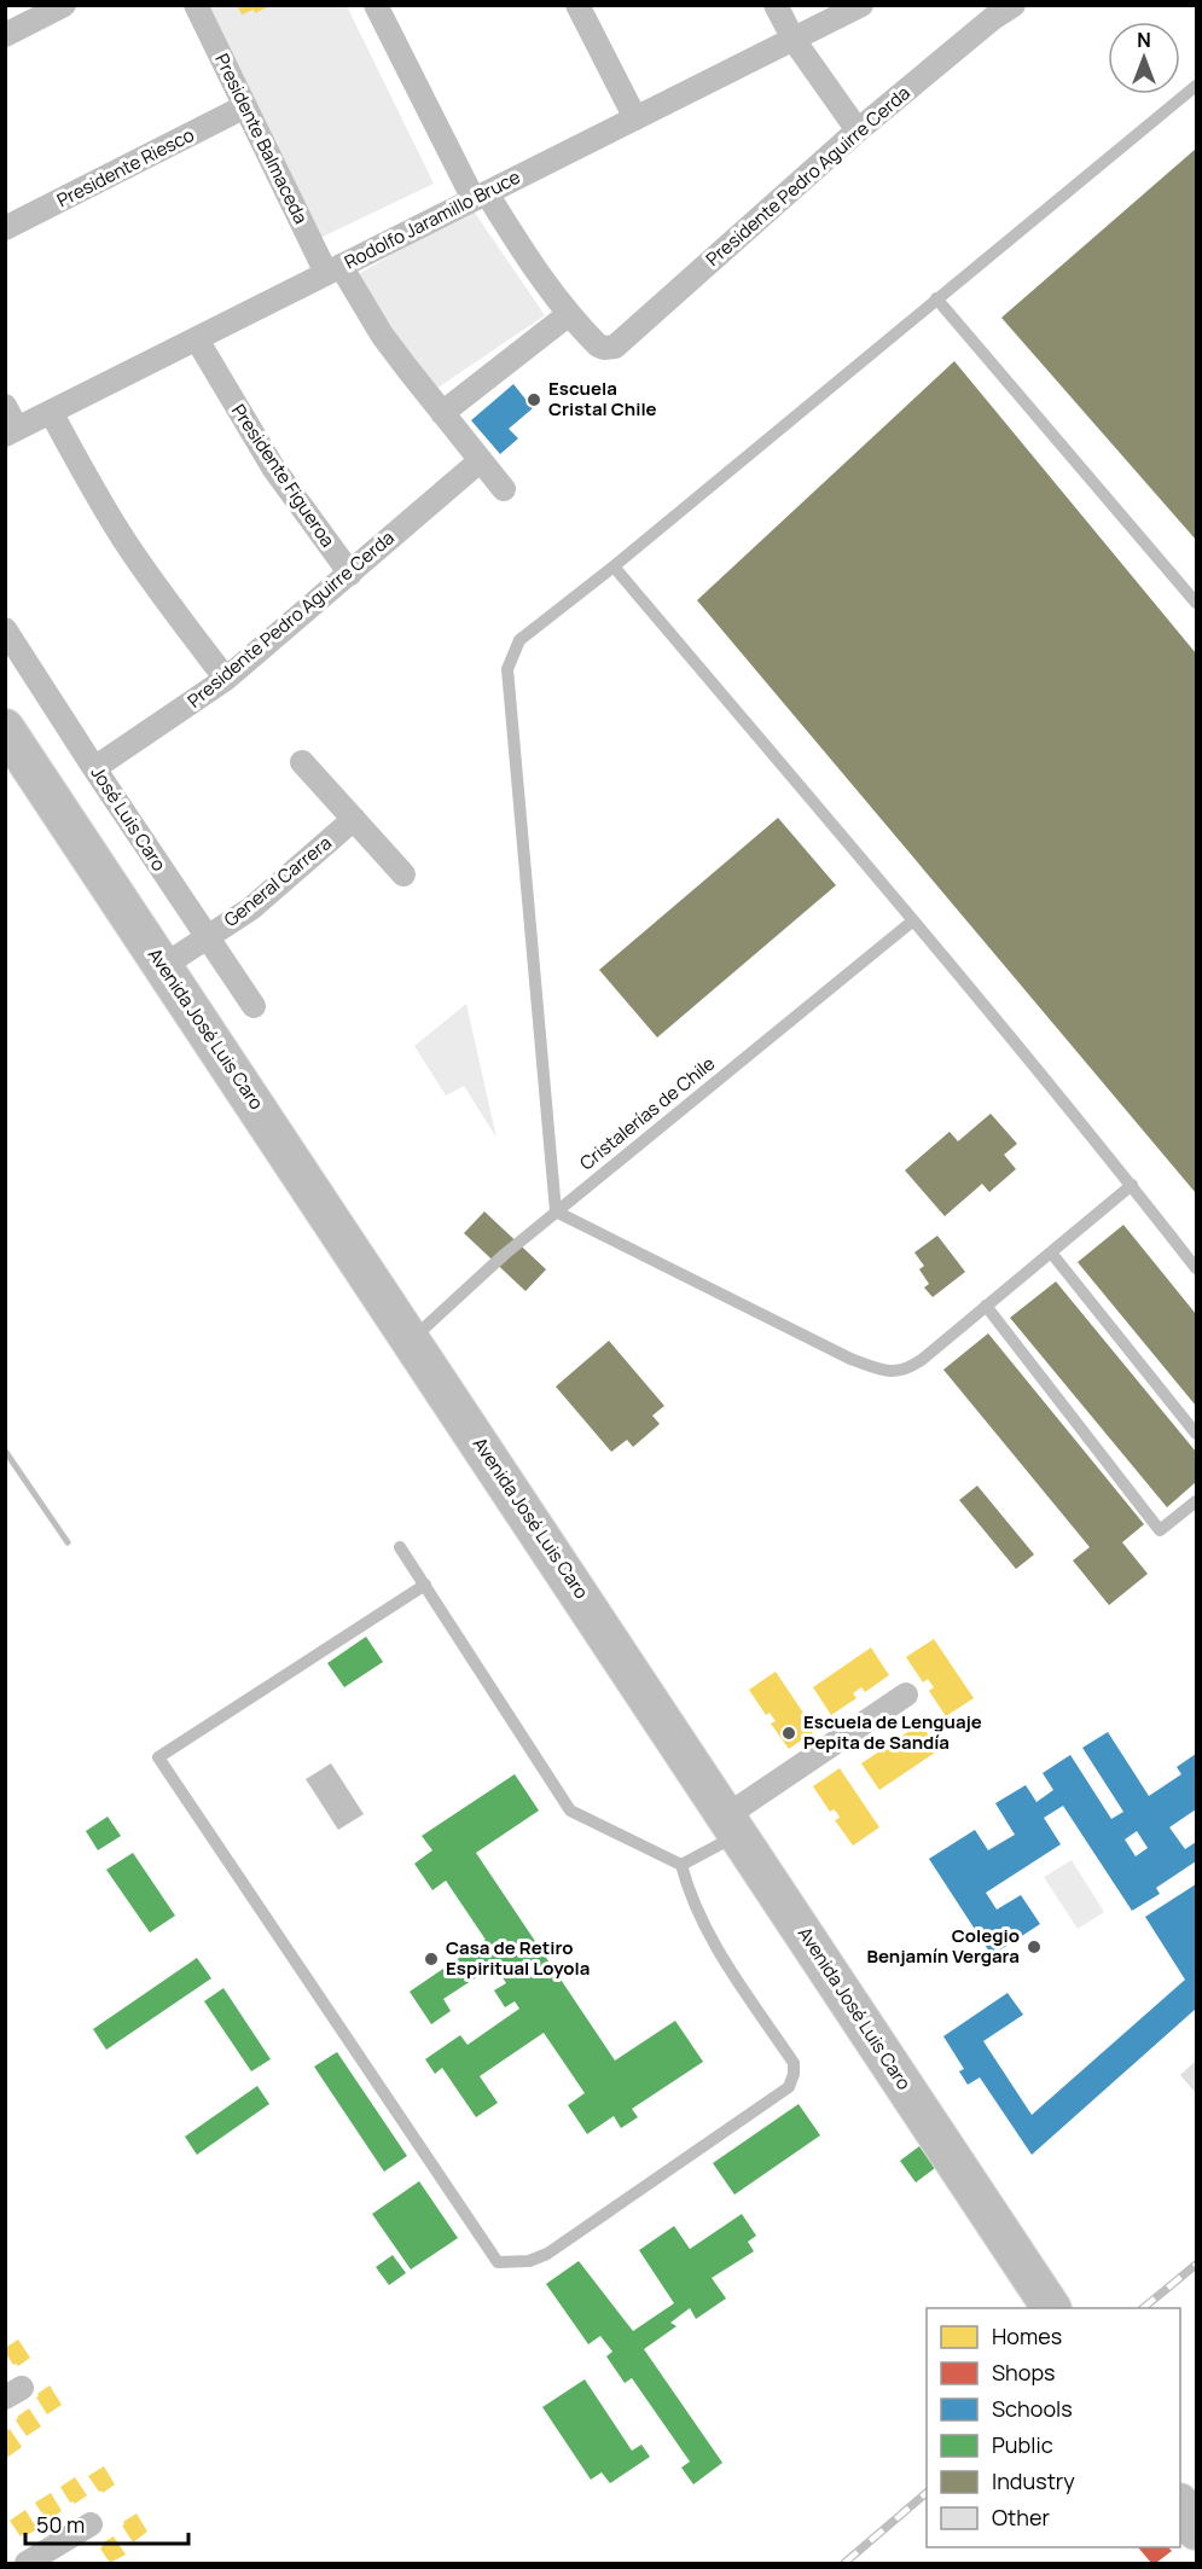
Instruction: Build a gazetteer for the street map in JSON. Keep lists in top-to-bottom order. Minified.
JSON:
{"streets":{"main road":["Avenida José Luis Caro"],"street":["Presidente Balmaceda","Presidente Riesco","Presidente Pedro Aguirre Cerda","Rodolfo Jaramillo Bruce","Presidente Figueroa","José Luis Caro","General Carrera"],"lane":["Cristalerías de Chile"]},"crossings":[["Presidente Balmaceda","Presidente Riesco"],["Presidente Balmaceda","Presidente Pedro Aguirre Cerda"],["Presidente Balmaceda","Rodolfo Jaramillo Bruce"],["Presidente Pedro Aguirre Cerda","Presidente Figueroa"],["Presidente Pedro Aguirre Cerda","José Luis Caro"],["Rodolfo Jaramillo Bruce","Presidente Figueroa"],["José Luis Caro","General Carrera"],["General Carrera","Avenida José Luis Caro"],["Avenida José Luis Caro","Cristalerías de Chile"]],"places":["Escuela Cristal Chile","Escuela de Lenguaje Pepita de Sandía","Colegio Benjamín Vergara","Casa de Retiro Espiritual Loyola"],"legend":["Homes","Shops","Schools","Public","Industry","Other"],"scale_bar":"50 m","north":"top"}
